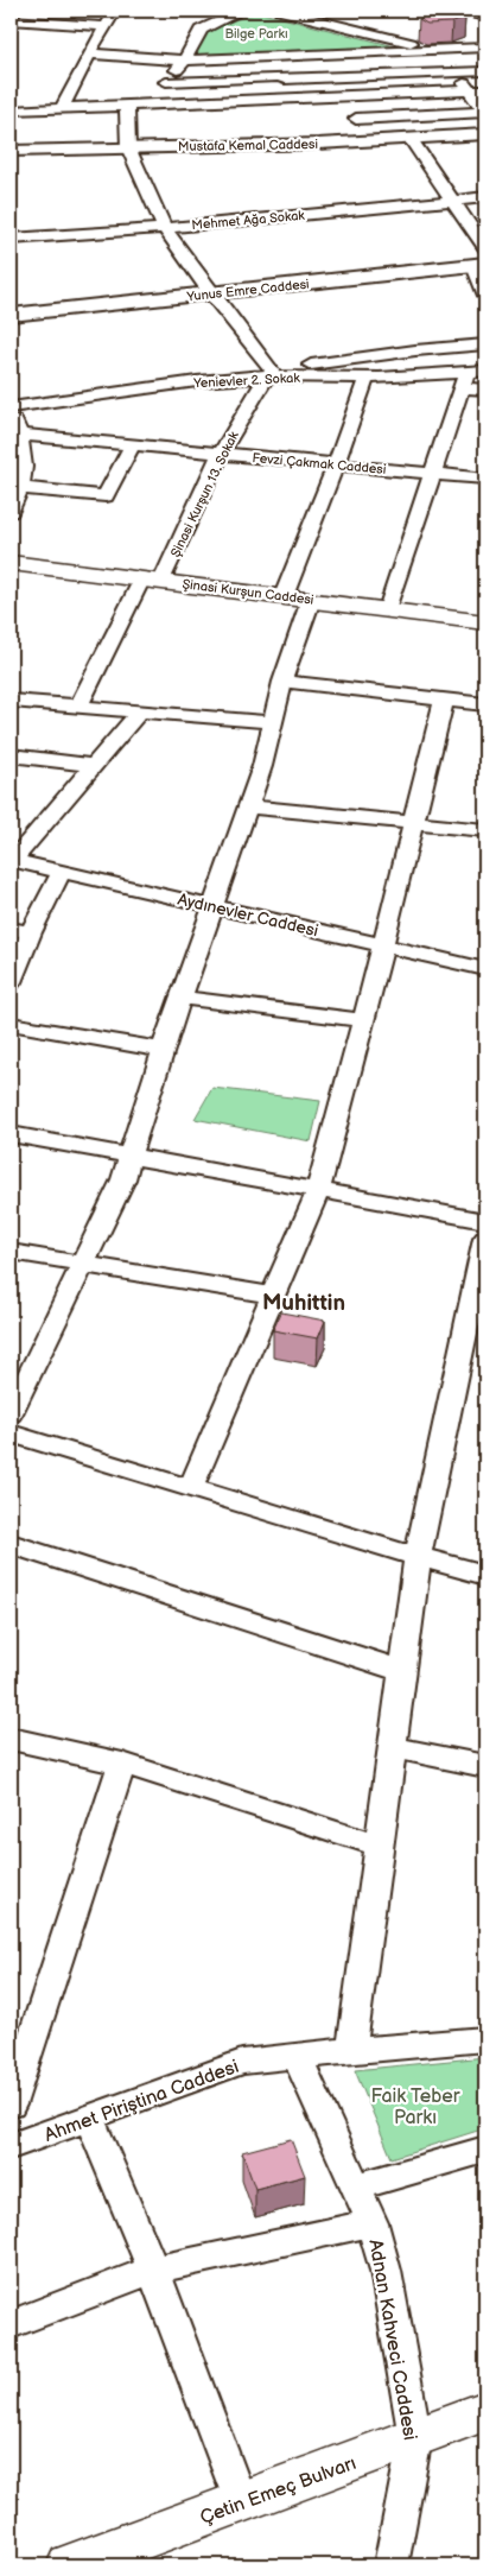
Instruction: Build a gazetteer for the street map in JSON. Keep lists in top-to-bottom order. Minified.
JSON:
{"streets":{"main road":["Şinasi Kurşun Caddesi","Çetin Emeç Bulvarı"],"street":["Mustafa Kemal Caddesi","Mehmet Ağa Sokak","Yunus Emre Caddesi","Yenievler 2. Sokak","Fevzi Çakmak Caddesi","Şinasi Kurşun 13. Sokak","Aydınevler Caddesi","Ahmet Piriştina Caddesi","Adnan Kahveci Caddesi"]},"crossings":[["Yenievler 2. Sokak","Şinasi Kurşun 13. Sokak"],["Fevzi Çakmak Caddesi","Şinasi Kurşun 13. Sokak"],["Şinasi Kurşun 13. Sokak","Şinasi Kurşun Caddesi"],["Ahmet Piriştina Caddesi","Adnan Kahveci Caddesi"],["Adnan Kahveci Caddesi","Çetin Emeç Bulvarı"]],"districts":["Muhittin"],"parks":["Bilge Parkı","Faik Teber Parkı"]}
